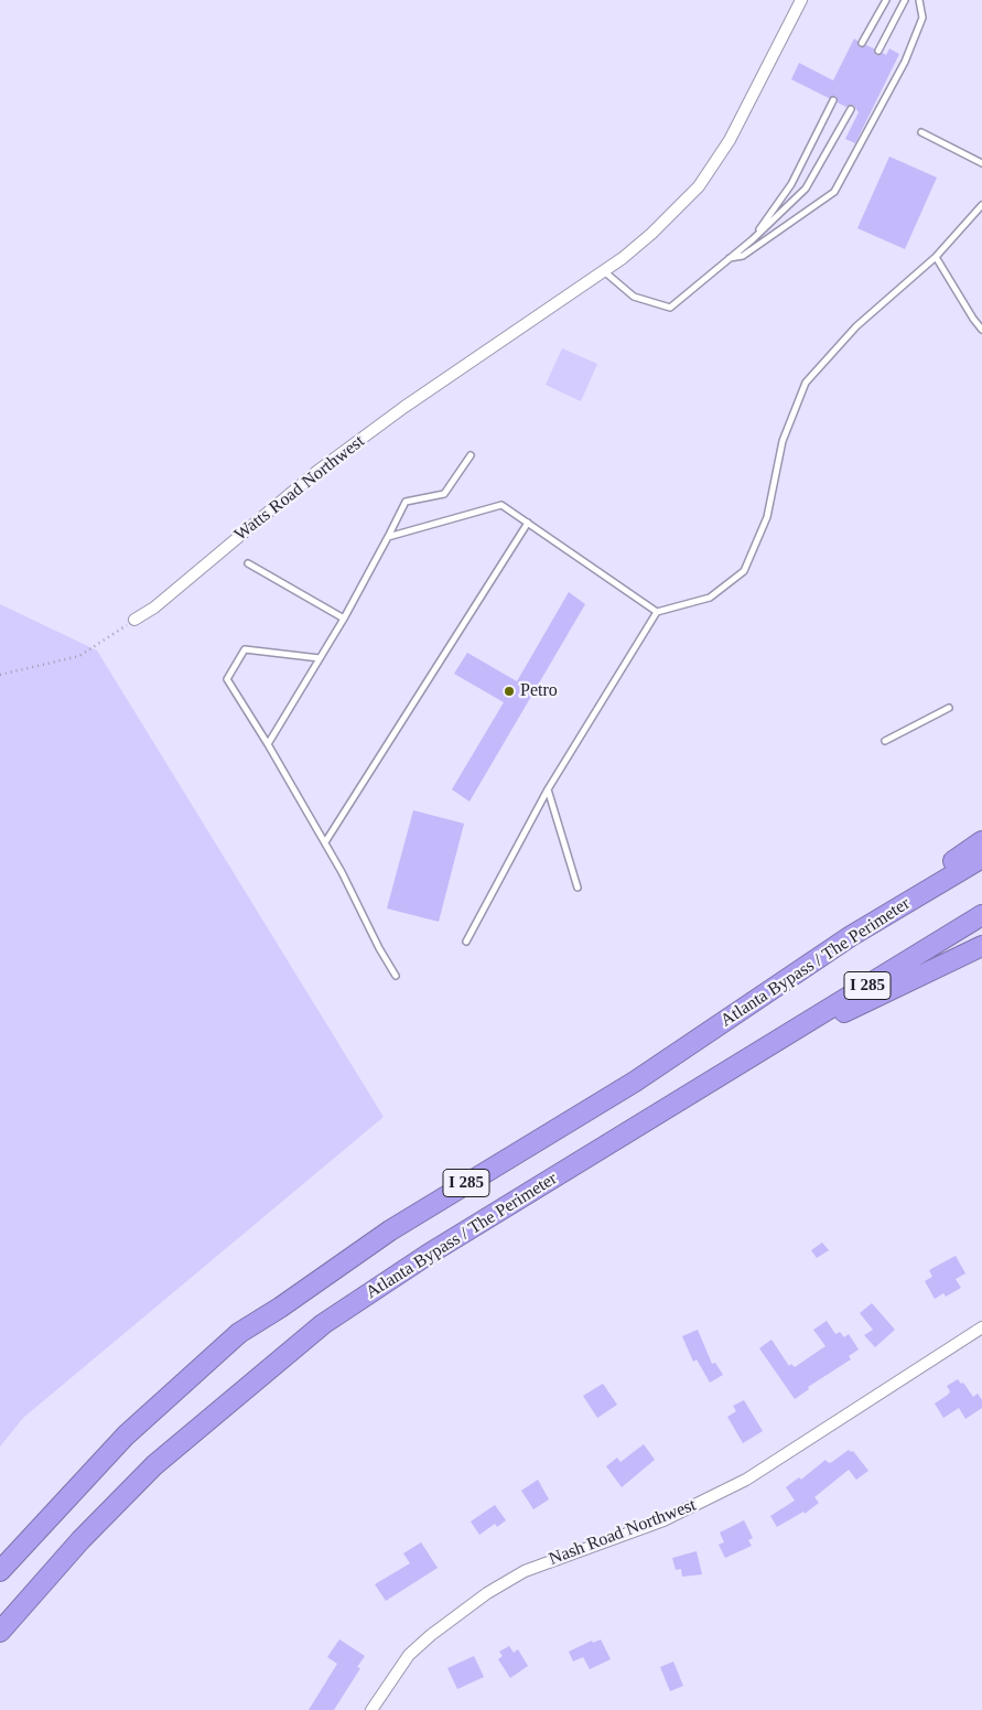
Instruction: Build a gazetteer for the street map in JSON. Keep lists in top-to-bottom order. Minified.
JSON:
{"streets":{"highway":["Atlanta Bypass / The Perimeter","I 285"],"street":["Watts Road Northwest","Nash Road Northwest"]},"places":["Petro"]}
